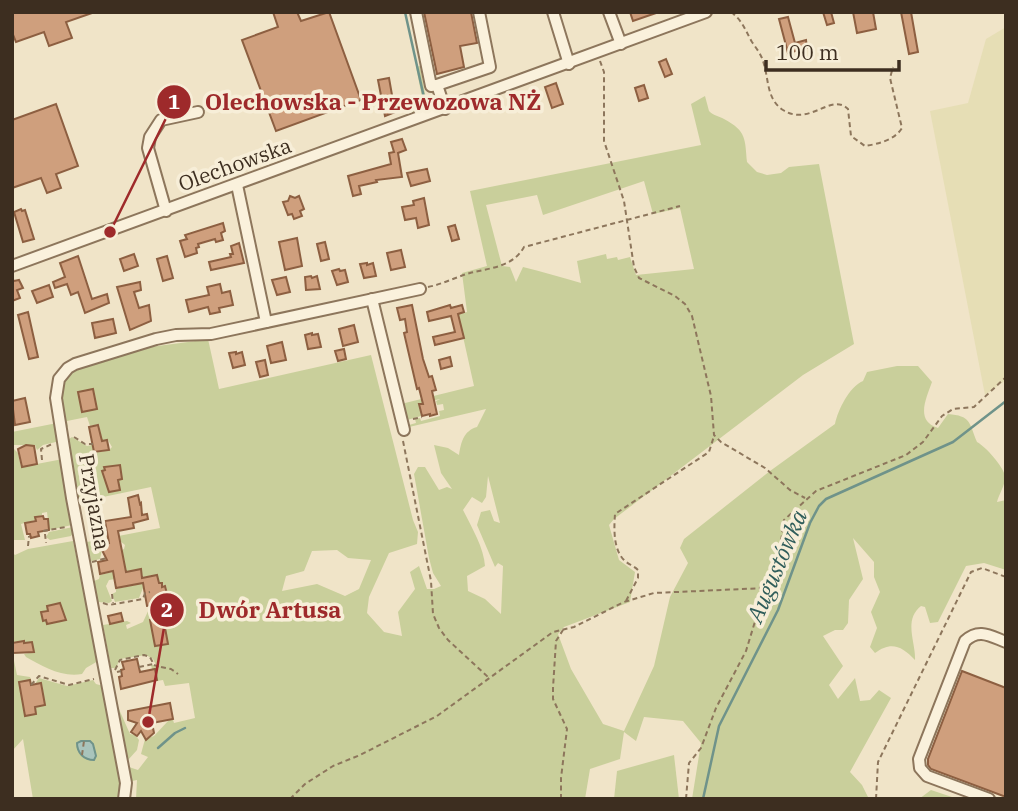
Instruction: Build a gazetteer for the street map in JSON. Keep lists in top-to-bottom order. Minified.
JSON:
{"streets":{"street":["Olechowska","Przyjazna"]},"water":["Augustówka"],"places":["Olechowska - Przewozowa NŻ","Dwór Artusa"],"scale_bar":"100 m"}
